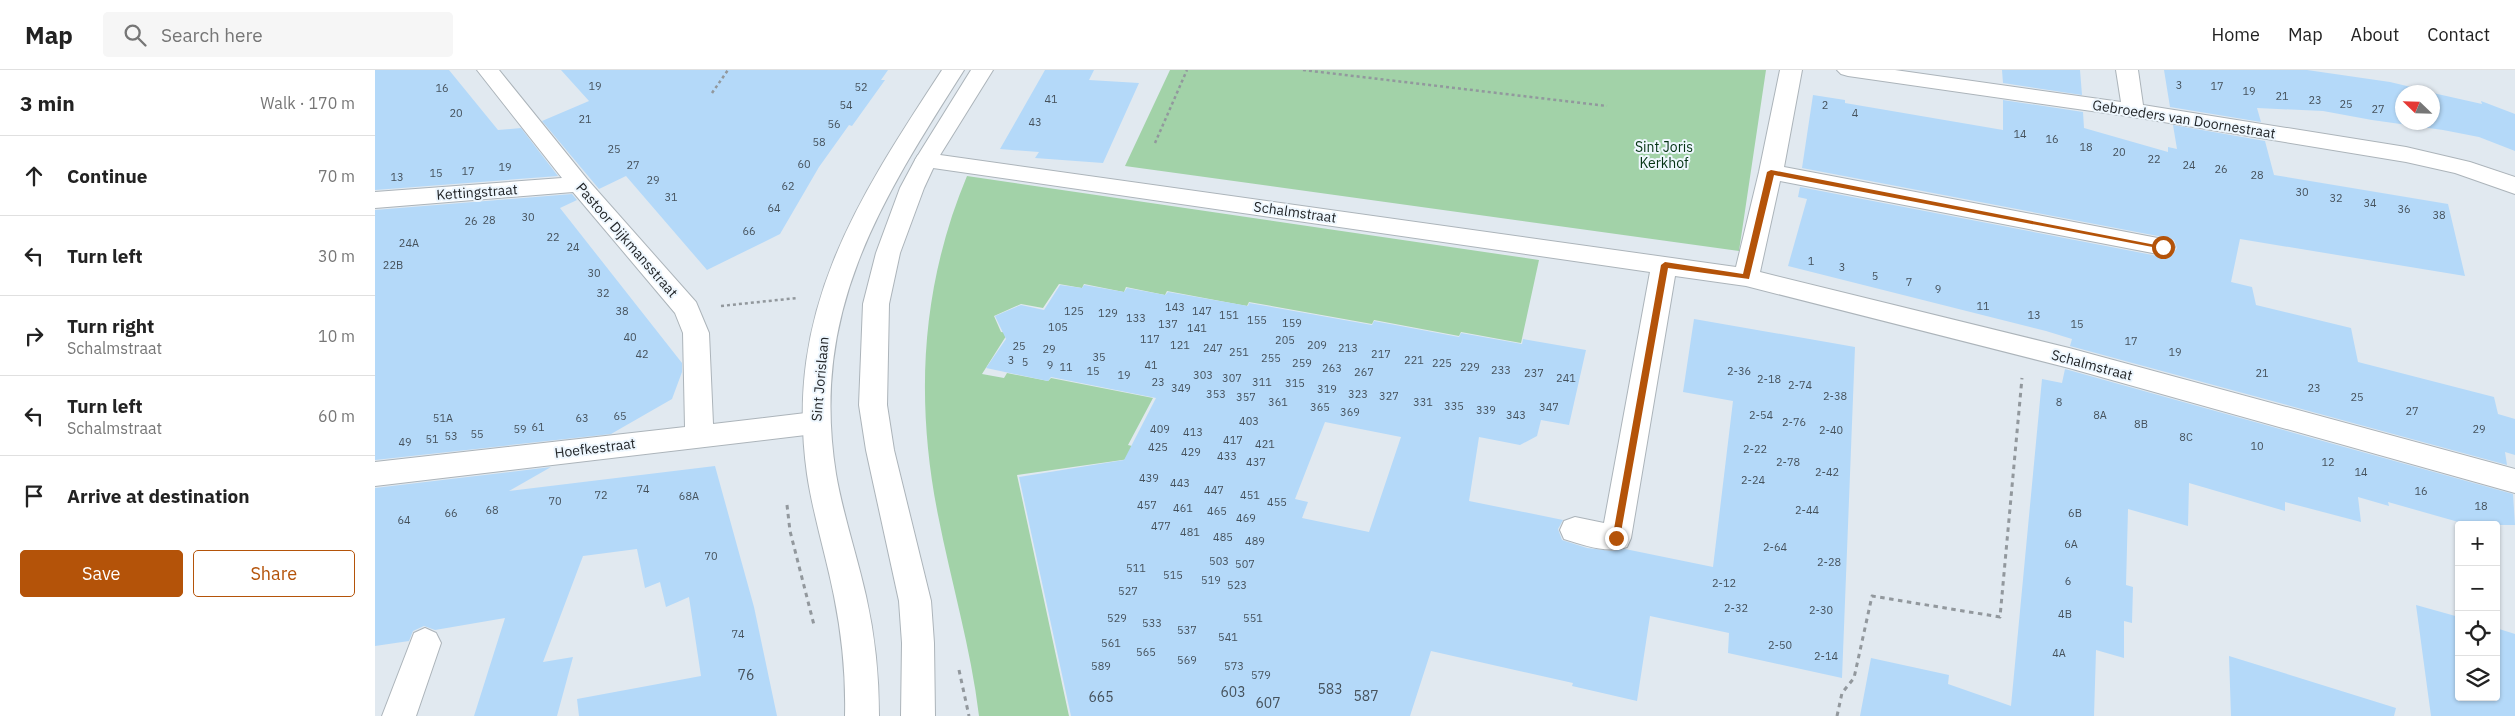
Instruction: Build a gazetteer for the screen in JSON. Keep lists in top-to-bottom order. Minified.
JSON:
{"streets":{"street":["Gebroeders van Doornestraat","Kettingstraat","Schalmstraat","Pastoor Dijkmansstraat","Sint Jorislaan","Hoefkestraat"]},"crossings":[["Kettingstraat","Pastoor Dijkmansstraat"],["Pastoor Dijkmansstraat","Hoefkestraat"],["Sint Jorislaan","Hoefkestraat"]],"parks":["Sint Joris Kerkhof"],"house_numbers":["3","19","17","52","16","19","21","41","23","25","54","2","27","20","4","21","43","56","14","16","58","18","25","20","22","60","27","24","19","26","17","15","28","13","29","62","30","31","32","34","64","36","38","30","28","26","66","22","24A","24","1","22B","3","30","5","7","9","32","11","143","38","125","147","129","151","13","133","155","159","137","15","105","141","40","117","205","17","121","209","25","247","213","29","251","19","42","217","35","255","3","221","5","259","225","9","41","11","229","263","233","15","2-36","267","237","21","19","303","307","241","2-18","23","311","315","2-74","349","23","319","353","323","327","2-38","357","25","361","331","8","335","365","347","339","27","369","343","2-54","8A","65","51A","63","403","2-76","8B","61","59","409","29","2-40","413","55","53","8C","51","417","49","421","10","425","2-22","429","433","437","2-78","12","2-42","14","439","2-24","443","74","447","16","72","451","68A","70","455","457","18","461","68","2-44","465","66","6B","469","64","477","481","485","489","6A","2-64","70","503","2-28","507","511","515","519","6","2-12","523","527","2-32","2-30","4B","529","551","533","537","74","541","561","2-50","565","4A","2-14","569","589","573","76","579","583","603","587","665","607"],"north":"top left","page":{"header":"Map","search":"Search here","nav":["Home","Map","About","Contact"],"heading":["3 min","Walk · 170 m"],"list":[["Continue","70 m"],["Turn left","30 m"],["Turn right","Schalmstraat","10 m"],["Turn left","Schalmstraat","60 m"],"Arrive at destination"],"map_buttons":["+","−"],"buttons":["Save","Share"]}}
